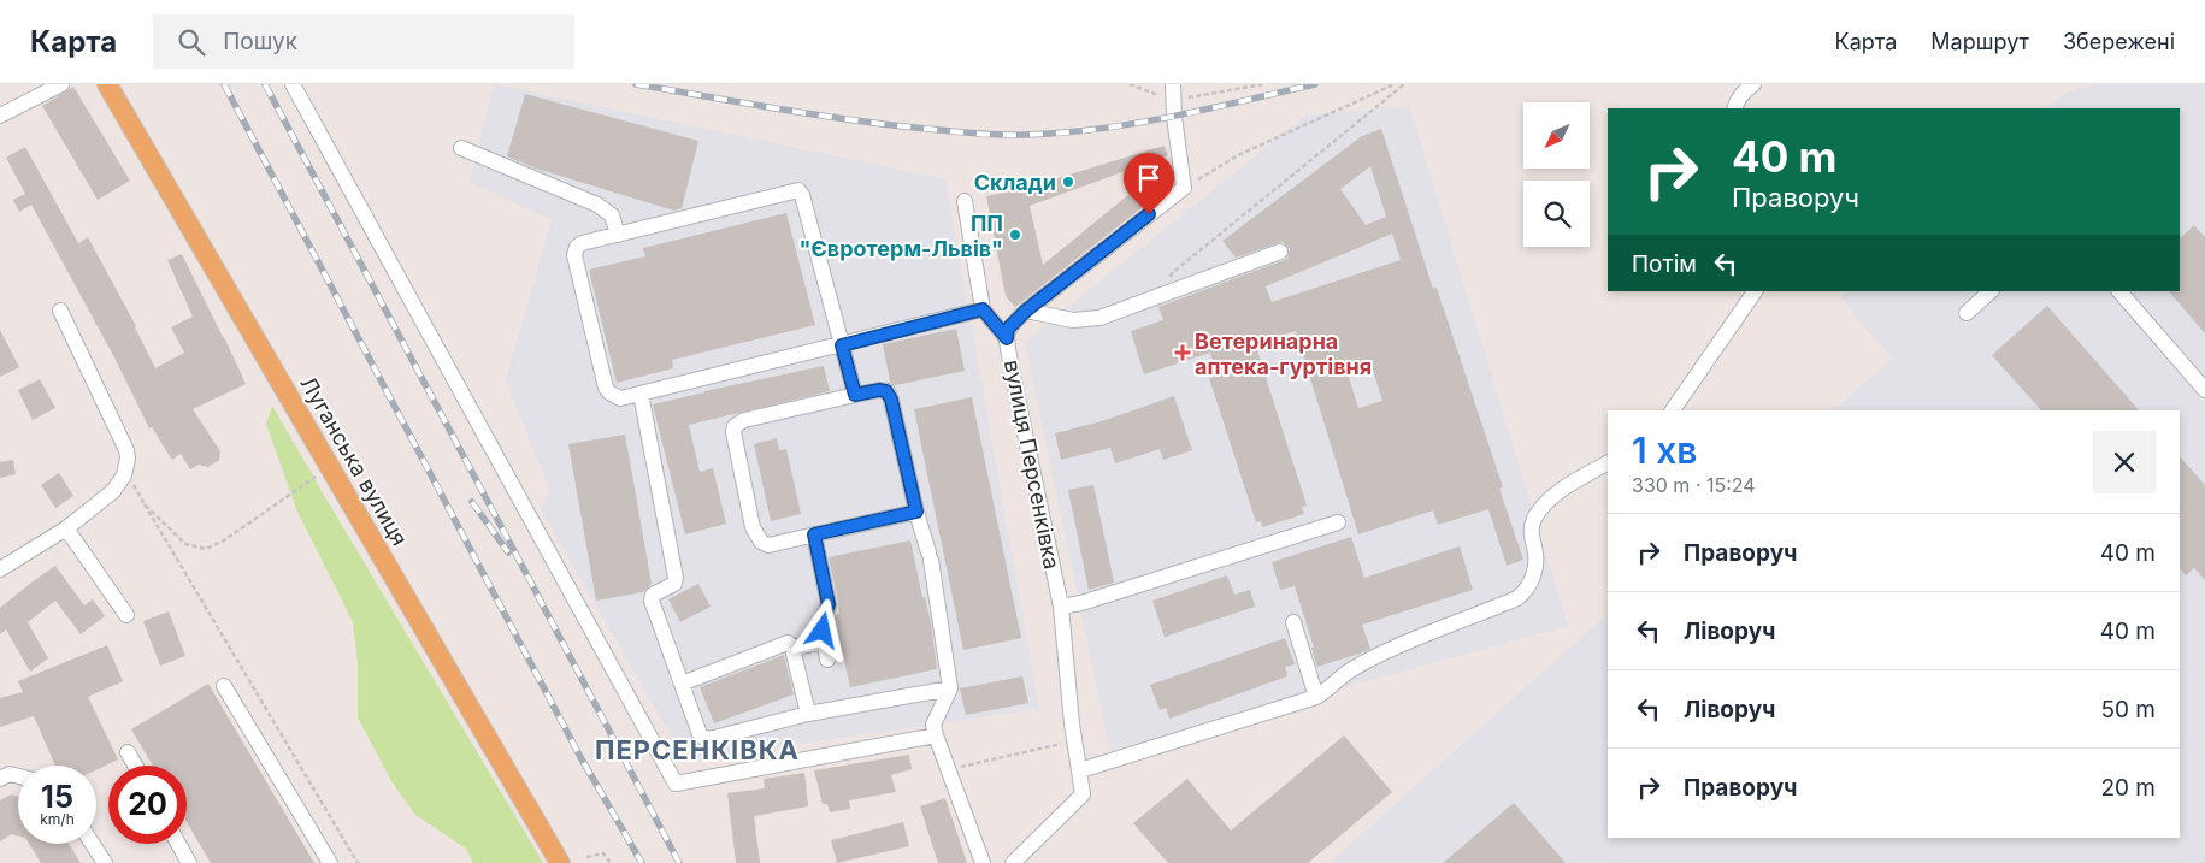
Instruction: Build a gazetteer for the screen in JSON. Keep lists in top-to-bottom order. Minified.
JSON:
{"streets":{"main road":["Луганська вулиця"],"street":["вулиця Персенківка"]},"districts":["ПЕРСЕНКІВКА"],"places":{"other":["Склади","ПП \"Євротерм-Львів\""],"health":["Ветеринарна аптека-гуртівня"]},"north":"bottom left","page":{"header":"Карта","search":"Пошук","nav":["Карта","Маршрут","Збережені"],"turn":["40 m","Праворуч"],"then":"Потім","heading":["1 хв","330 m · 15:24"],"list":[{"name":"Праворуч","value":"40 m"},{"name":"Ліворуч","value":"40 m"},{"name":"Ліворуч","value":"50 m"},{"name":"Праворуч","value":"20 m"}],"speed":"15 km/h","limit":"20"}}
